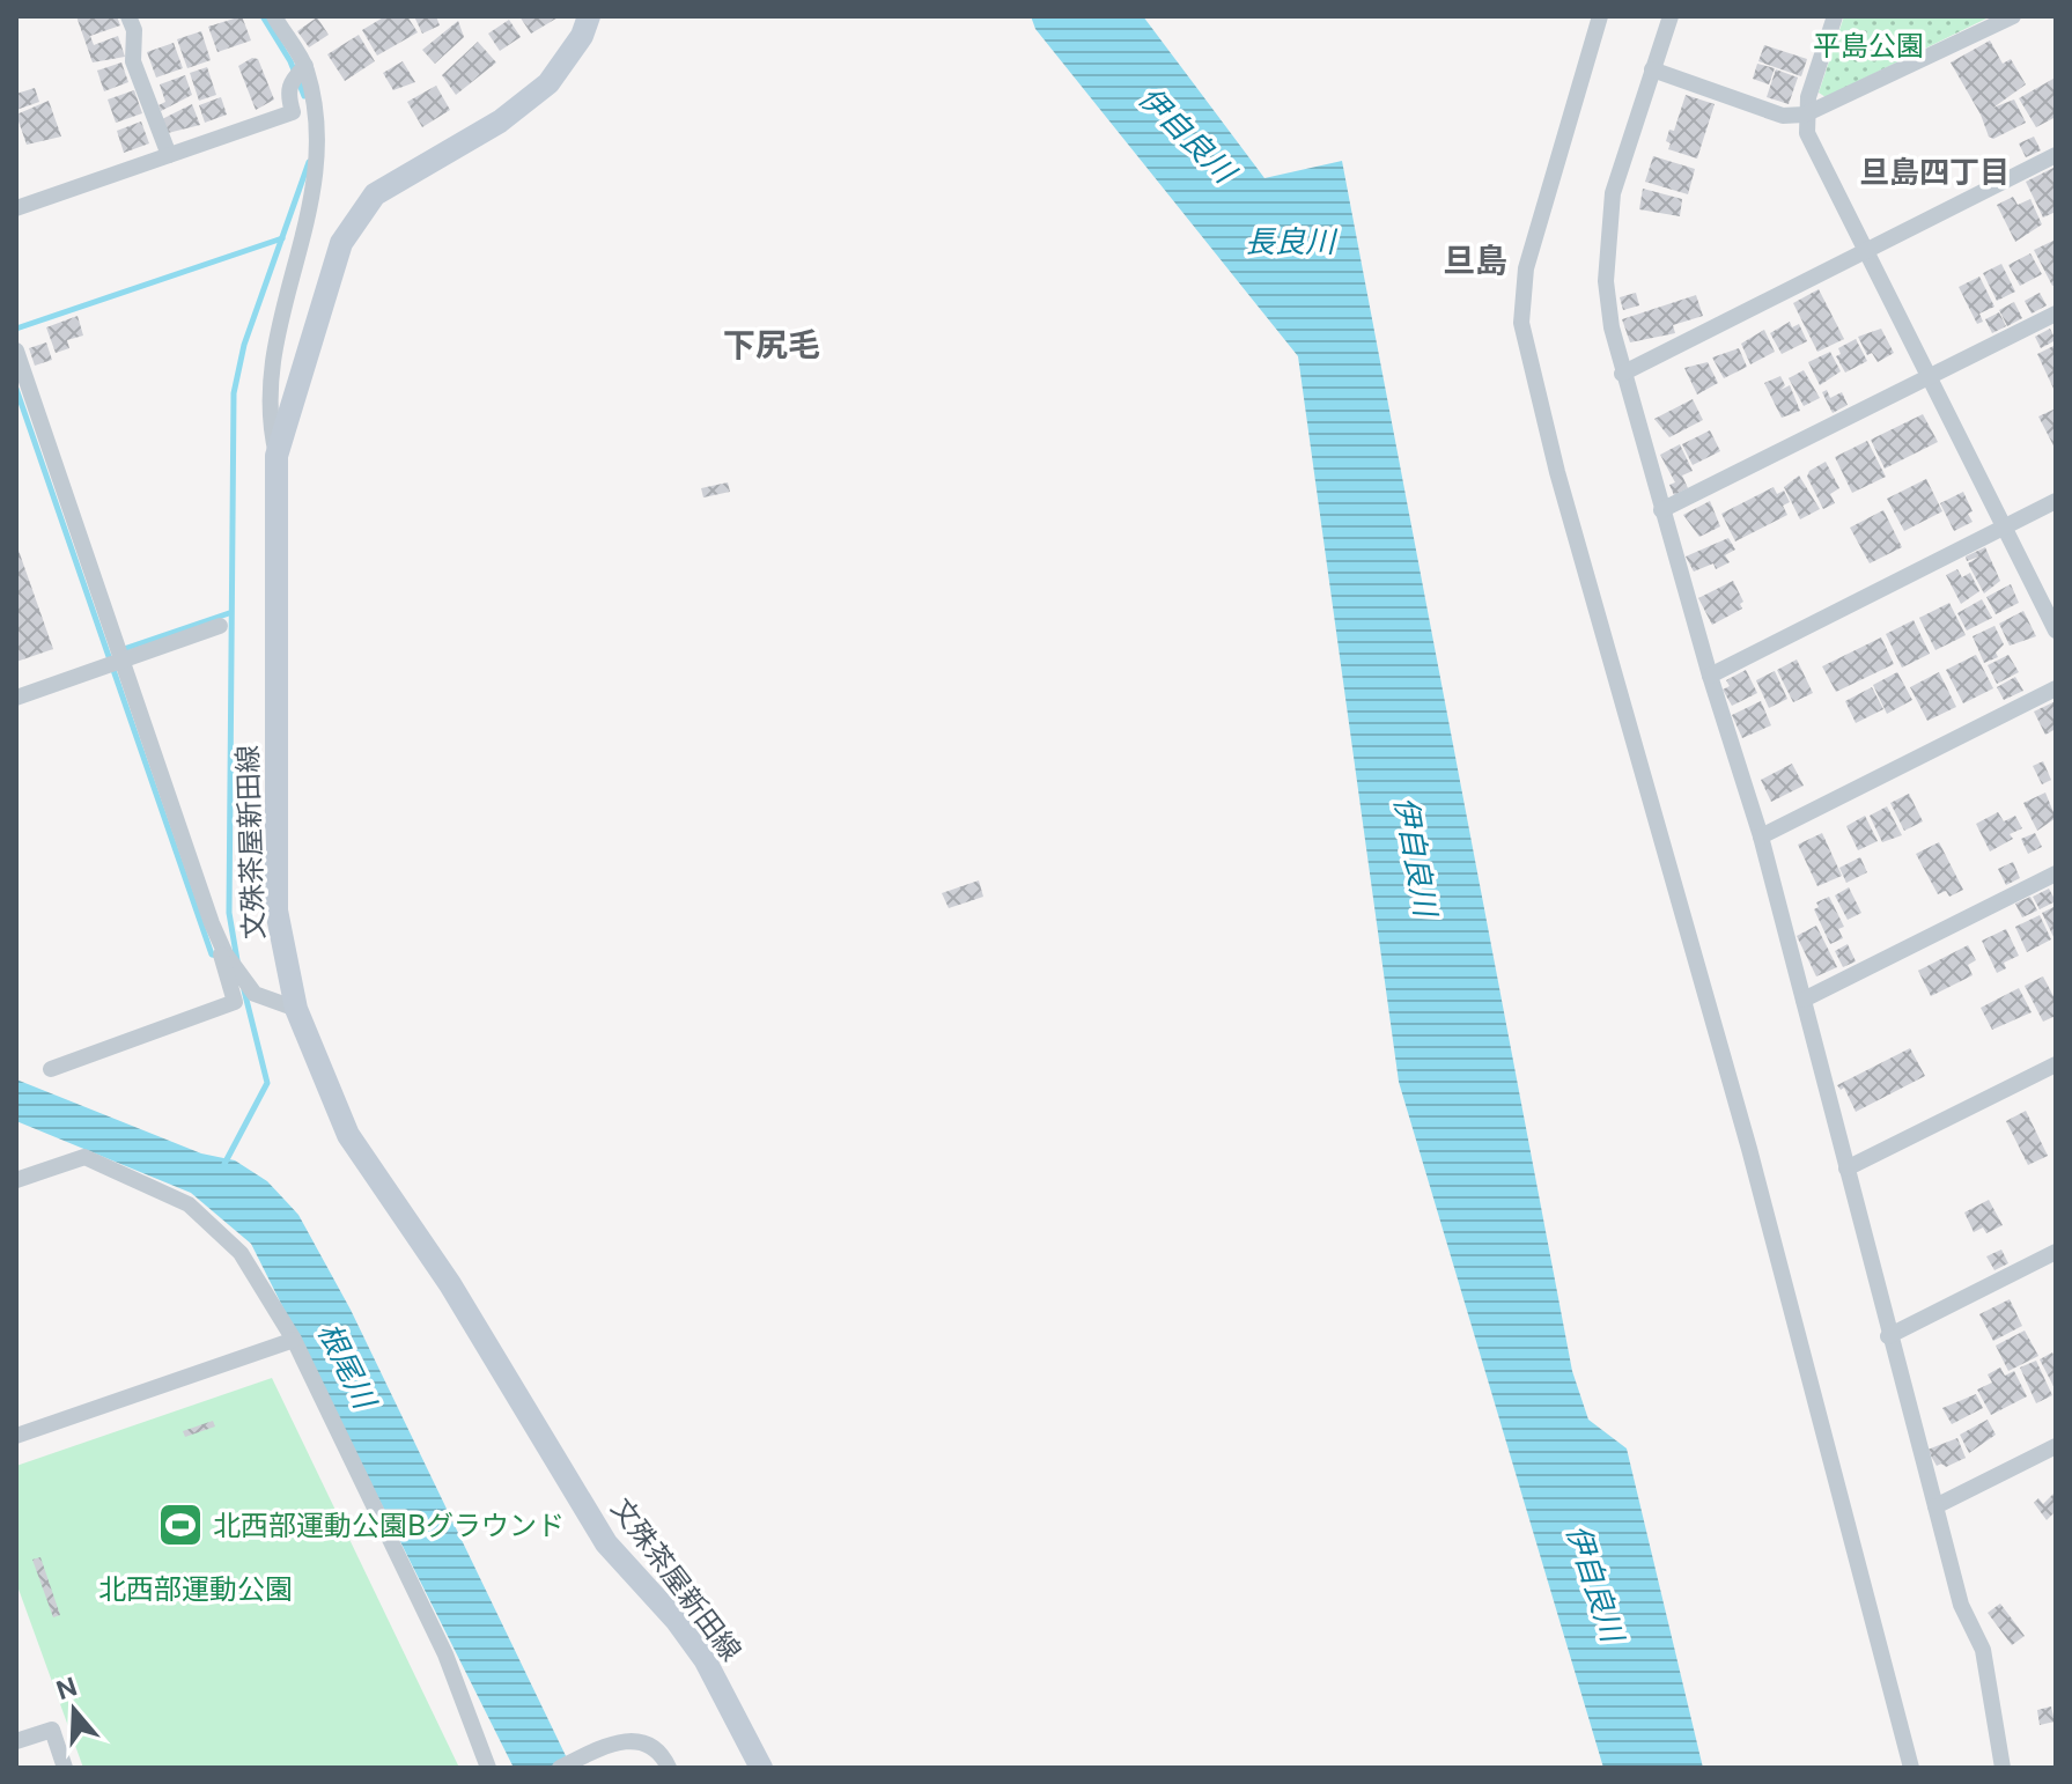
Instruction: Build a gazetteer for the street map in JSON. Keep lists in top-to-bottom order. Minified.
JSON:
{"streets":{"main road":["文殊茶屋新田線"]},"districts":["旦島四丁目","旦島","下尻毛"],"water":["伊自良川","長良川","根尾川"],"parks":["平島公園","北西部運動公園"],"places":{"sports":["北西部運動公園Bグラウンド"]},"north":"top"}
